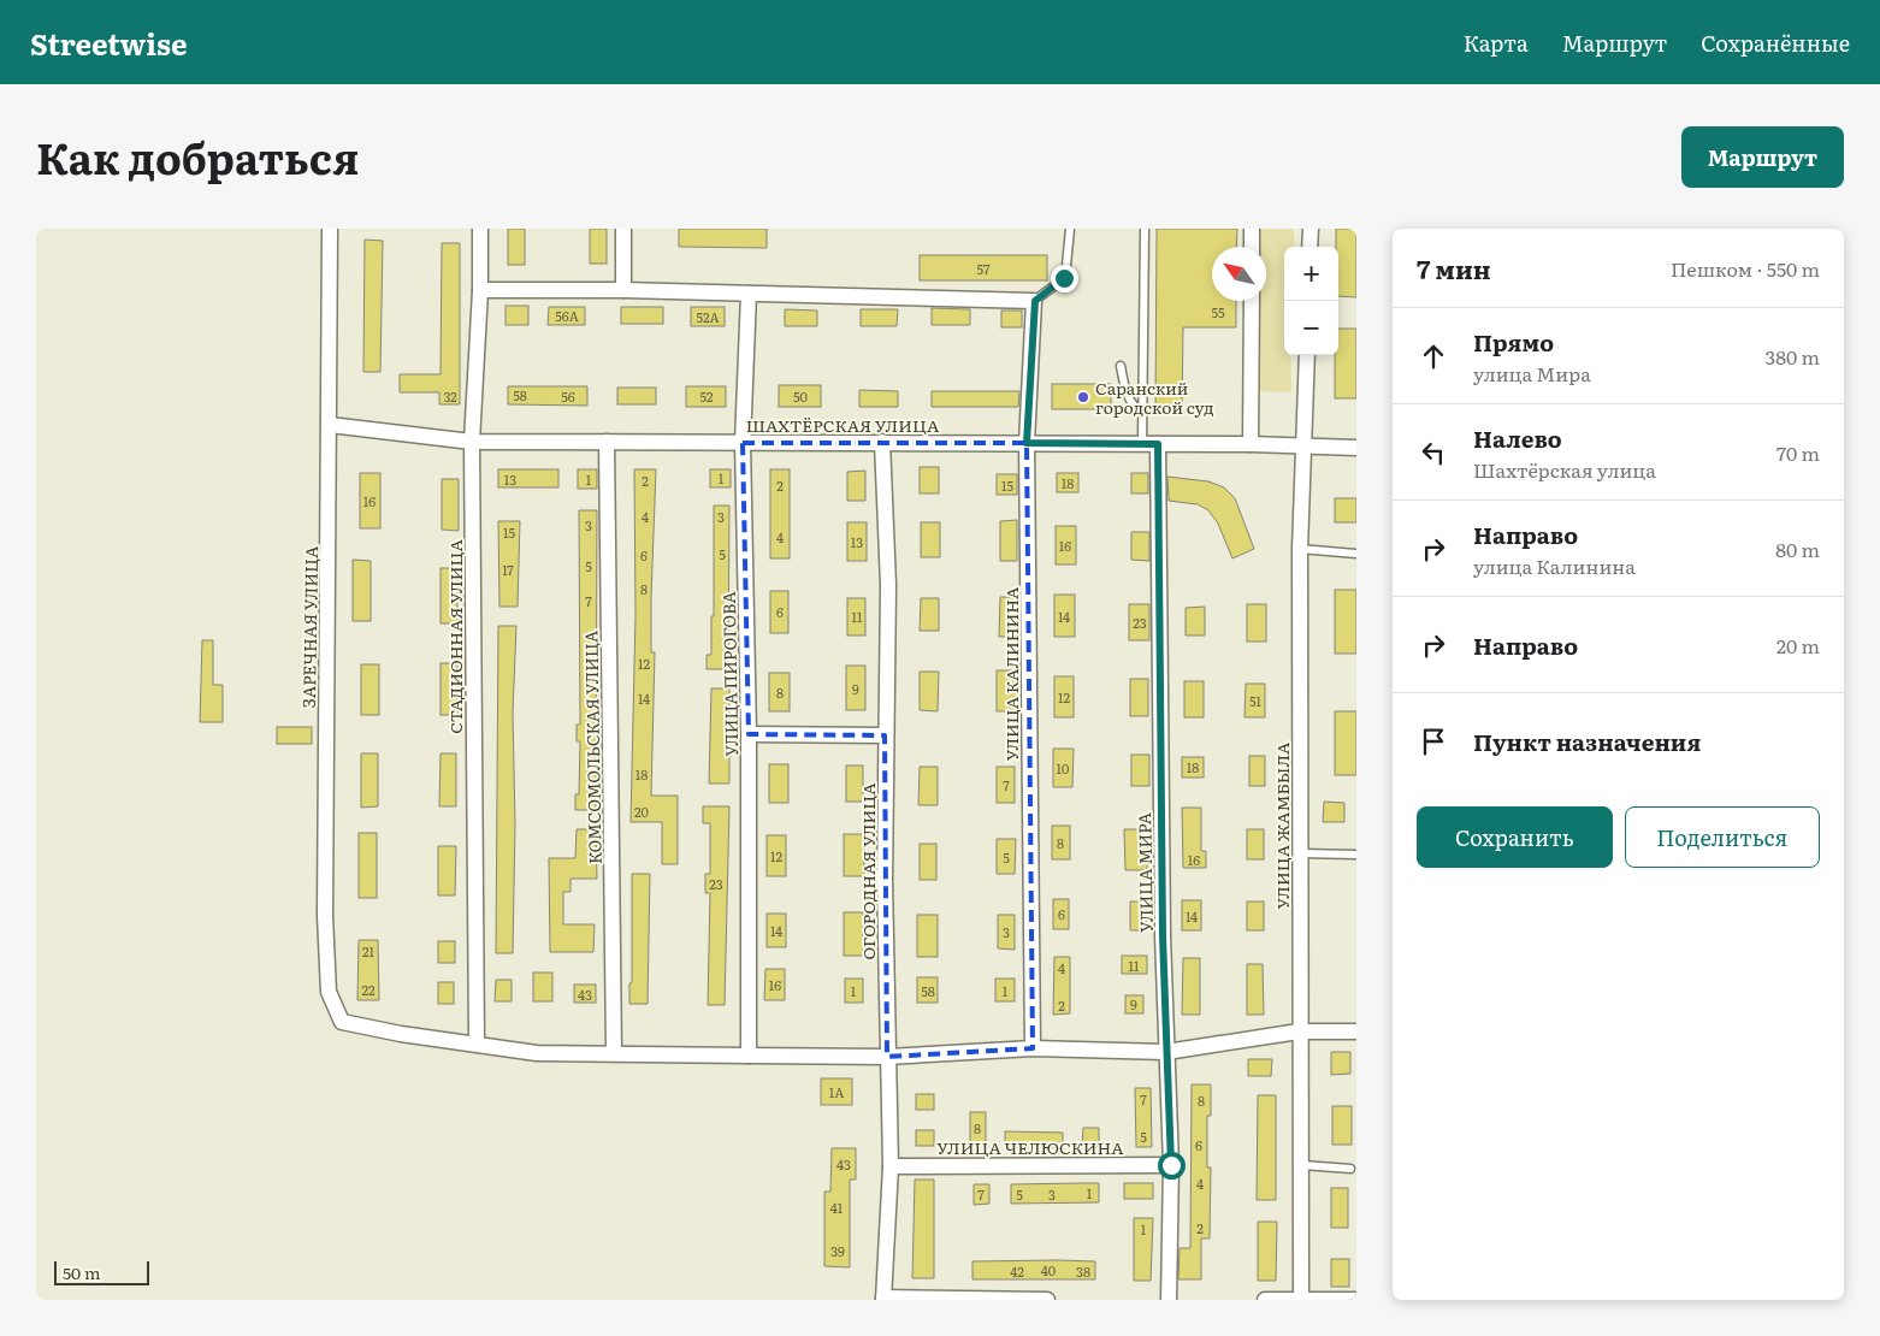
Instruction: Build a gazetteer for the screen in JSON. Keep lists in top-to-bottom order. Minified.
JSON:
{"streets":{"street":["ШАХТЁРСКАЯ УЛИЦА","ЗАРЕЧНАЯ УЛИЦА","СТАДИОННАЯ УЛИЦА","УЛИЦА ПИРОГОВА","УЛИЦА КАЛИНИНА","КОМСОМОЛЬСКАЯ УЛИЦА","УЛИЦА ЖАМБЫЛА","ОГОРОДНАЯ УЛИЦА","УЛИЦА МИРА","УЛИЦА ЧЕЛЮСКИНА"]},"crossings":[["ШАХТЁРСКАЯ УЛИЦА","ЗАРЕЧНАЯ УЛИЦА"],["ШАХТЁРСКАЯ УЛИЦА","СТАДИОННАЯ УЛИЦА"],["ШАХТЁРСКАЯ УЛИЦА","УЛИЦА ПИРОГОВА"],["ШАХТЁРСКАЯ УЛИЦА","УЛИЦА КАЛИНИНА"],["ШАХТЁРСКАЯ УЛИЦА","КОМСОМОЛЬСКАЯ УЛИЦА"],["ШАХТЁРСКАЯ УЛИЦА","УЛИЦА ЖАМБЫЛА"],["ШАХТЁРСКАЯ УЛИЦА","ОГОРОДНАЯ УЛИЦА"],["ШАХТЁРСКАЯ УЛИЦА","УЛИЦА МИРА"],["ЗАРЕЧНАЯ УЛИЦА","СТАДИОННАЯ УЛИЦА"],["ОГОРОДНАЯ УЛИЦА","УЛИЦА ЧЕЛЮСКИНА"],["УЛИЦА МИРА","УЛИЦА ЧЕЛЮСКИНА"]],"places":["Саранский городской суд"],"house_numbers":["57","55","56А","52А","58","32","56","52","50","1","13","1","2","18","2","15","16","4","3","3","15","4","13","16","5","6","5","17","8","7","6","11","14","23","12","9","8","12","14","51","18","10","18","7","20","8","12","5","16","23","6","14","14","3","21","11","4","16","22","1","58","1","43","9","2","1А","7","8","8","5","6","43","4","1","7","5","3","41","2","1","39","40","42","38"],"scale_bar":"50 m","north":"top left","page":{"header":"Streetwise","nav":["Карта","Маршрут","Сохранённые"],"title":"Как добраться","buttons":["Маршрут",["Сохранить","Поделиться"]],"heading":["7 мин","Пешком · 550 m"],"map_buttons":["+","−"],"list":[["Прямо","улица Мира","380 m"],["Налево","Шахтёрская улица","70 m"],["Направо","улица Калинина","80 m"],["Направо","20 m"],"Пункт назначения"],"scale":"50 m"}}
